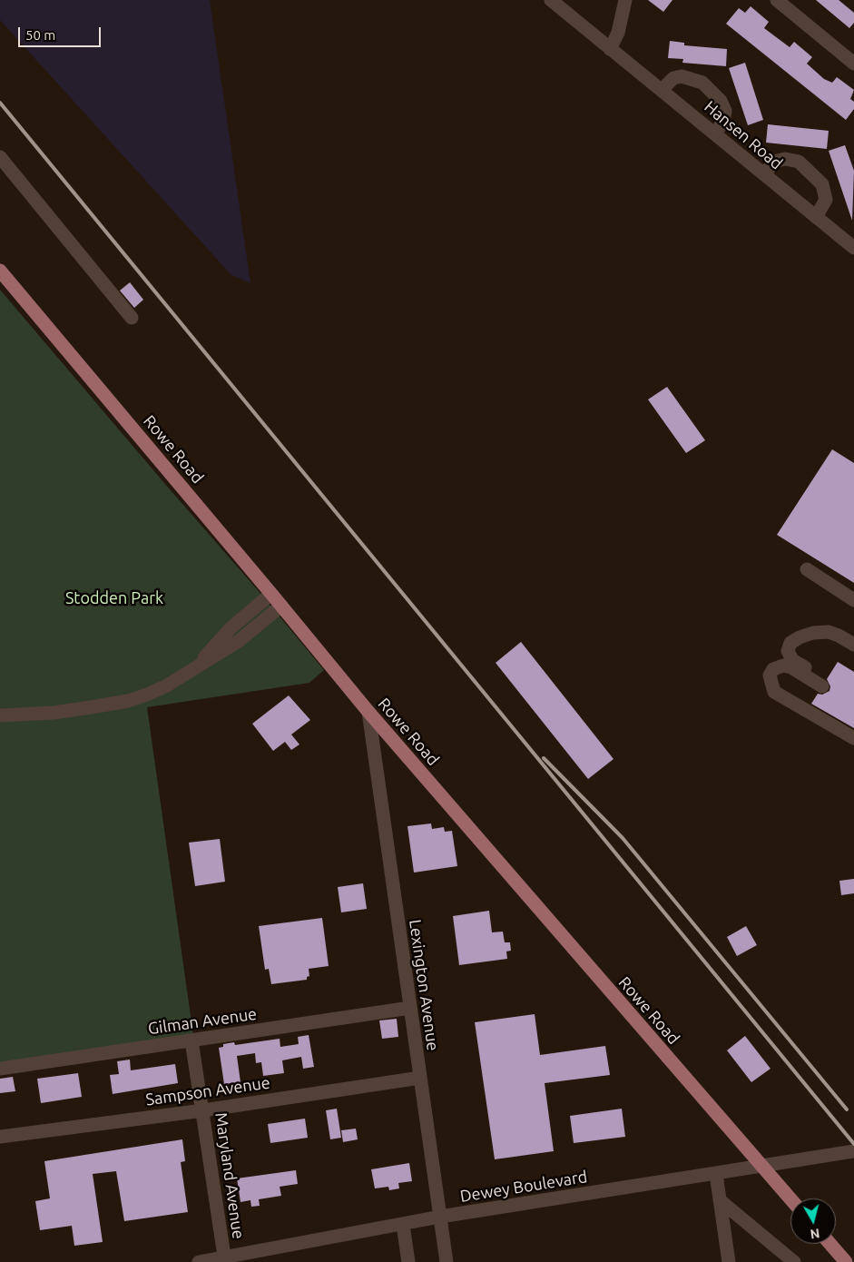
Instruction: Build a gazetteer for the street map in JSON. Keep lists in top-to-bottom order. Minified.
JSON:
{"streets":{"main road":["Rowe Road"],"street":["Hansen Road","Lexington Avenue","Gilman Avenue","Sampson Avenue","Maryland Avenue","Dewey Boulevard"]},"crossings":[["Rowe Road","Lexington Avenue"],["Rowe Road","Dewey Boulevard"],["Lexington Avenue","Gilman Avenue"],["Lexington Avenue","Sampson Avenue"],["Lexington Avenue","Dewey Boulevard"],["Gilman Avenue","Maryland Avenue"],["Sampson Avenue","Maryland Avenue"],["Maryland Avenue","Dewey Boulevard"]],"parks":["Stodden Park"],"scale_bar":"50 m","north":"bottom"}
